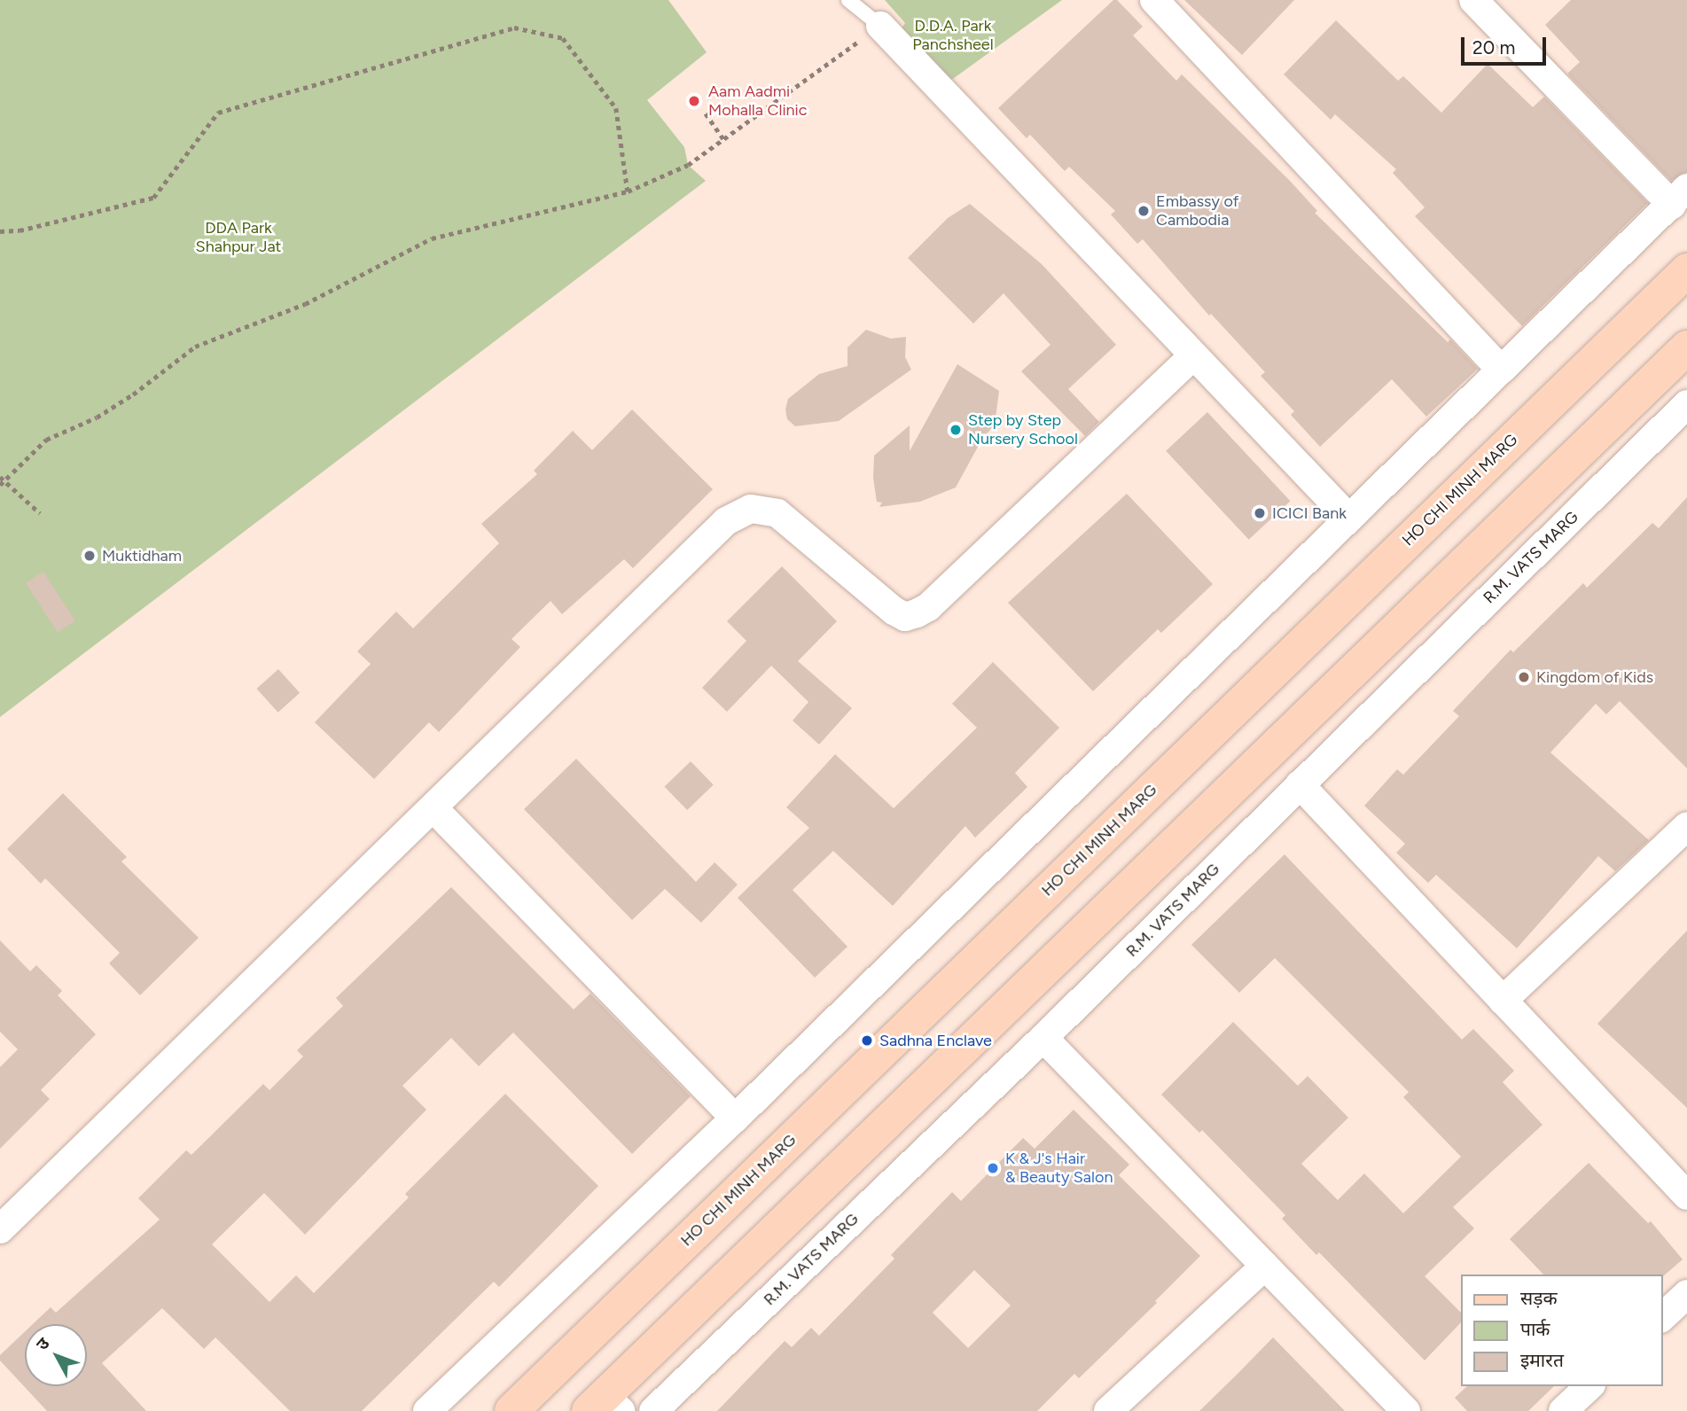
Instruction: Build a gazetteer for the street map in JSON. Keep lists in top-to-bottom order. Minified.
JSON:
{"streets":{"main road":["HO CHI MINH MARG"],"street":["R.M. VATS MARG"]},"parks":["D.D.A. Park Panchsheel","DDA Park Shahpur Jat"],"places":["Aam Aadmi Mohalla Clinic","Embassy of Cambodia","Step by Step Nursery School","ICICI Bank","Muktidham","Kingdom of Kids","Sadhna Enclave","K & J's Hair & Beauty Salon"],"legend":["सड़क","पार्क","इमारत"],"scale_bar":"20 m","north":"top left"}
